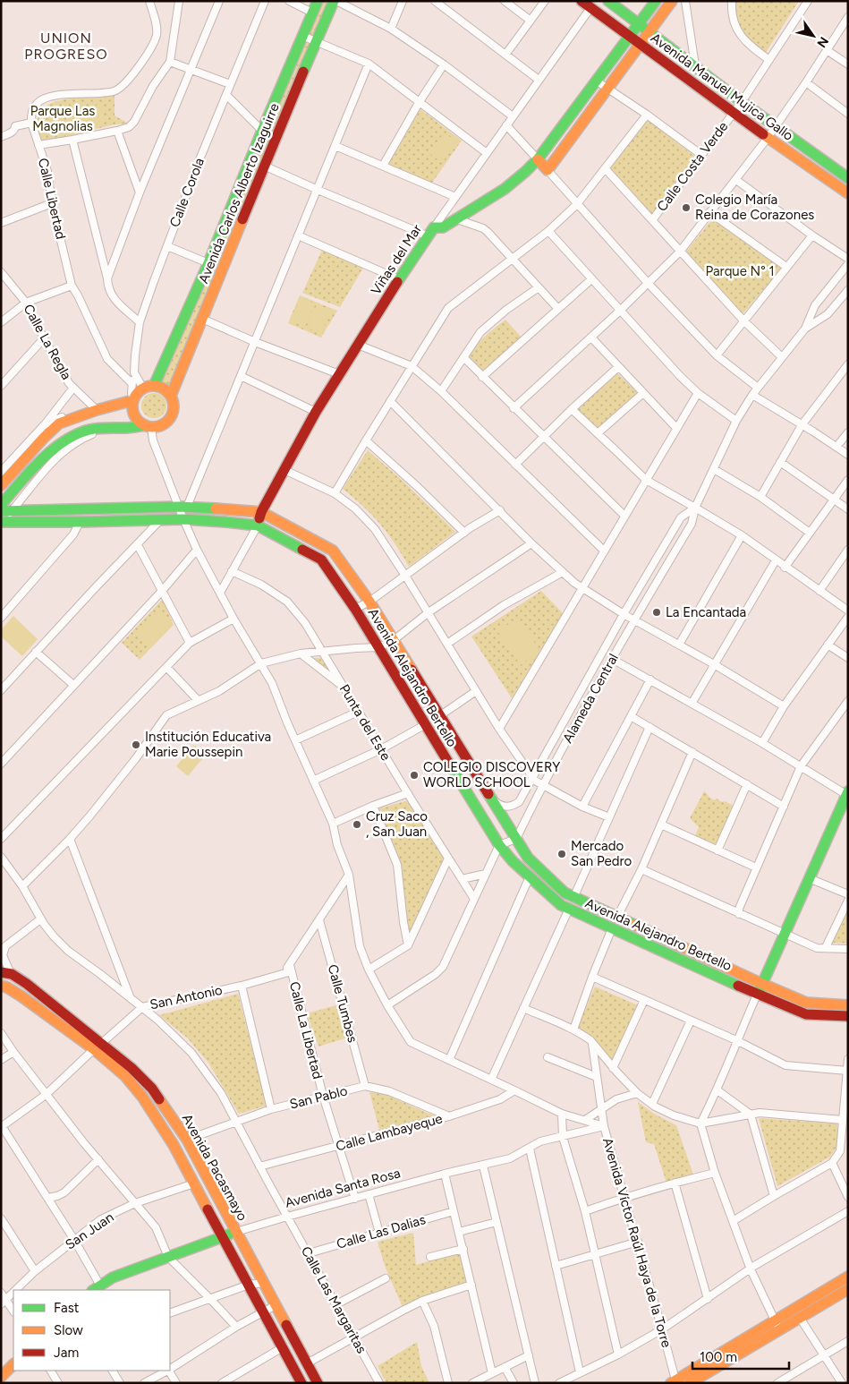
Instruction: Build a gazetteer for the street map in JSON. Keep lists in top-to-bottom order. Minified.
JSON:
{"streets":{"main road":["Avenida Manuel Mujica Gallo","Avenida Carlos Alberto Izaguirre","Viñas del Mar","Avenida Alejandro Bertello","Avenida Pacasmayo","Avenida Santa Rosa"],"street":["Calle Costa Verde","Calle Corola","Calle Libertad","Calle La Regla","Alameda Central","Punta del Este","San Antonio","Calle Tumbes","Calle La Libertad","San Pablo","Calle Lambayeque","San Juan","Calle Las Dalias","Avenida Víctor Raúl Haya de la Torre","Calle Las Margaritas"]},"crossings":[["Avenida Manuel Mujica Gallo","Calle Costa Verde"],["Avenida Manuel Mujica Gallo","Viñas del Mar"],["Calle Corola","Calle Libertad"],["Avenida Carlos Alberto Izaguirre","Avenida Víctor Raúl Haya de la Torre"],["Viñas del Mar","Avenida Alejandro Bertello"],["Avenida Alejandro Bertello","Alameda Central"],["Avenida Alejandro Bertello","Avenida Víctor Raúl Haya de la Torre"],["San Antonio","Calle La Libertad"],["San Antonio","Avenida Pacasmayo"],["San Antonio","Calle Las Margaritas"],["Calle Tumbes","San Pablo"],["Calle La Libertad","San Pablo"],["Calle La Libertad","Calle Lambayeque"],["Calle La Libertad","Avenida Santa Rosa"],["San Pablo","Calle Lambayeque"],["San Pablo","Avenida Pacasmayo"],["San Pablo","Calle Las Margaritas"],["Calle Lambayeque","Avenida Víctor Raúl Haya de la Torre"],["Calle Lambayeque","Calle Las Margaritas"],["Avenida Pacasmayo","Avenida Santa Rosa"],["Avenida Pacasmayo","San Juan"],["Avenida Santa Rosa","Avenida Víctor Raúl Haya de la Torre"],["Avenida Santa Rosa","Calle Las Margaritas"],["Calle Las Dalias","Calle Las Margaritas"]],"districts":["UNION PROGRESO"],"parks":["Parque Las Magnolias","Parque N° 1"],"places":["Colegio María Reina de Corazones","La Encantada","Institución Educativa Marie Poussepin","COLEGIO DISCOVERY WORLD SCHOOL","Cruz Saco , San Juan","Mercado San Pedro"],"legend":["Fast","Slow","Jam"],"scale_bar":"100 m","north":"bottom right"}
